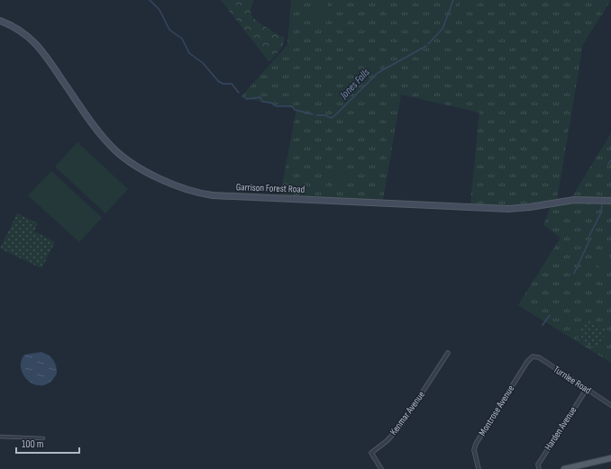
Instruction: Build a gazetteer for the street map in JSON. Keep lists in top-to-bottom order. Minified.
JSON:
{"streets":{"main road":["Garrison Forest Road"],"street":["Turnlee Road","Montrose Avenue","Kenmar Avenue","Harden Avenue"]},"crossings":[["Turnlee Road","Montrose Avenue"],["Turnlee Road","Harden Avenue"]],"water":["Jones Falls"],"scale_bar":"100 m"}
